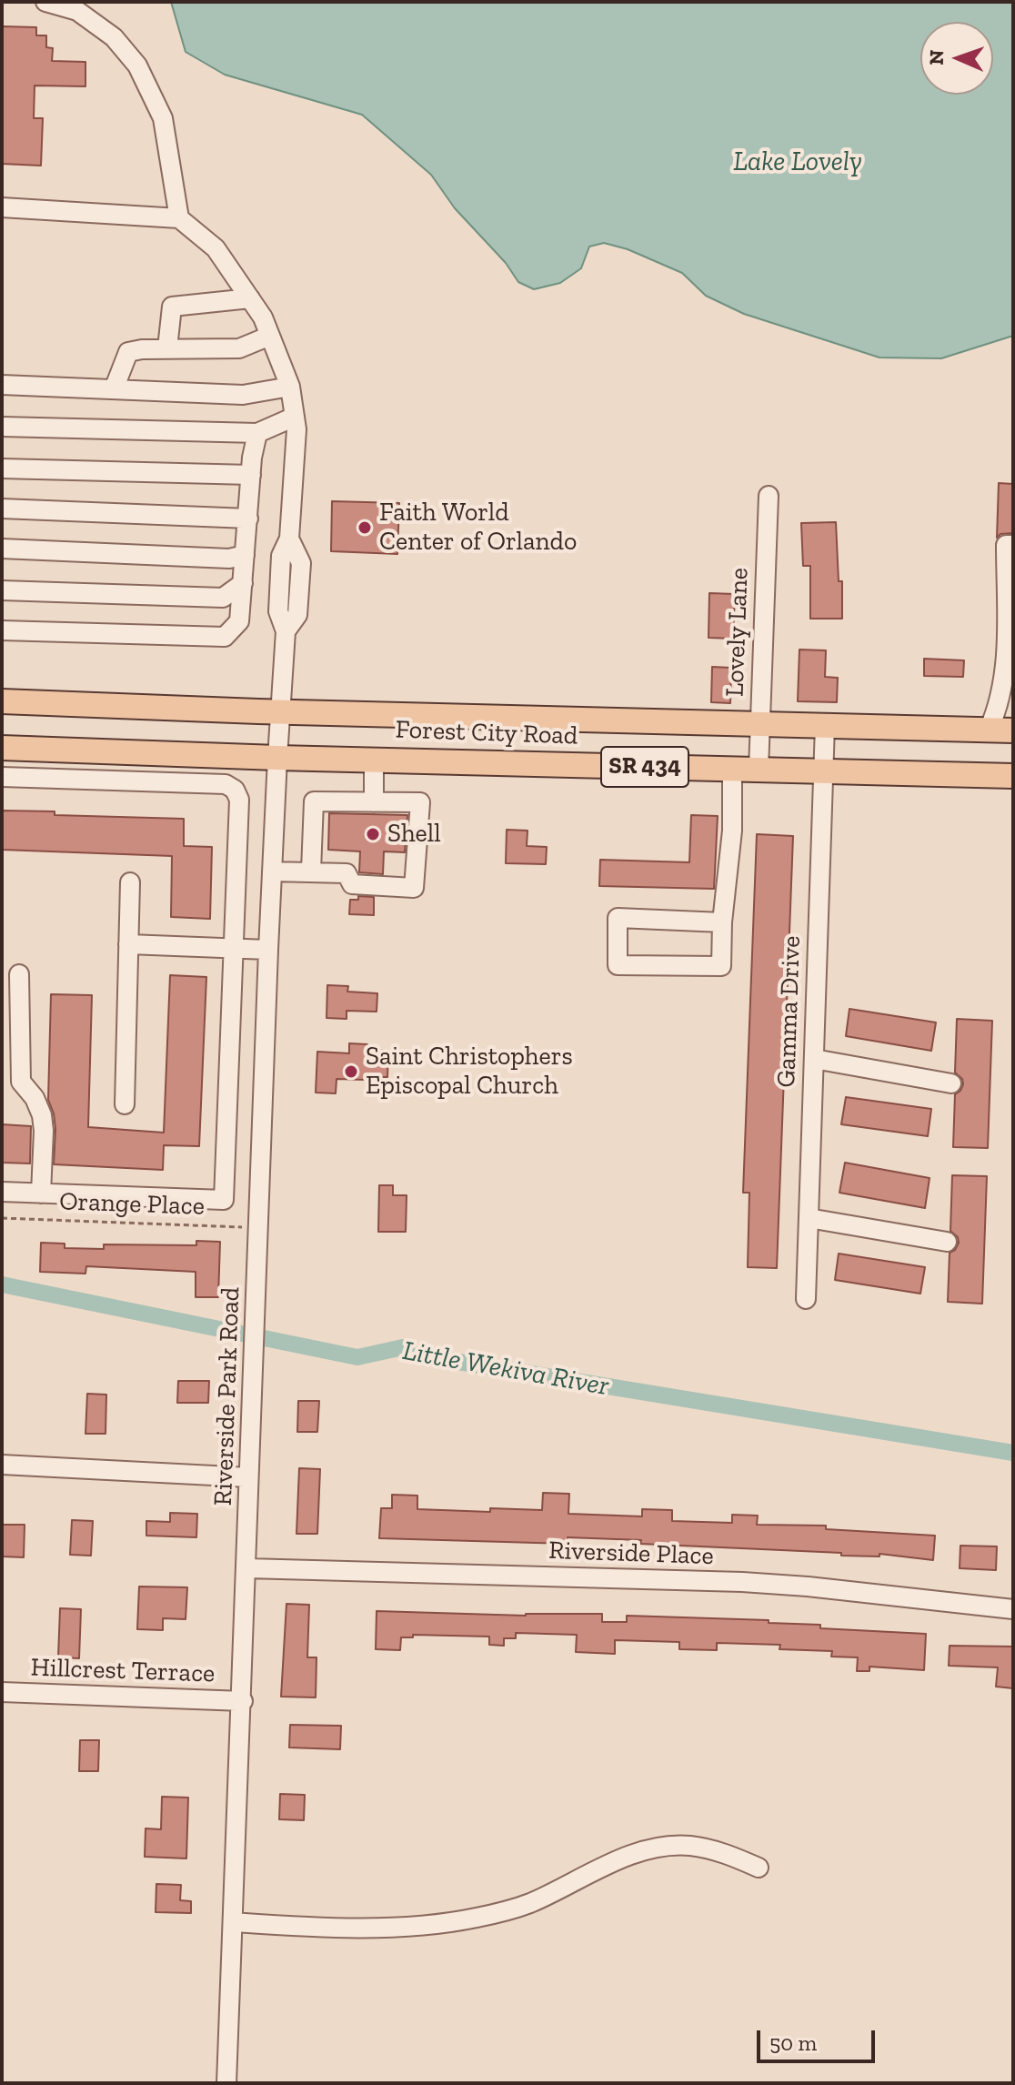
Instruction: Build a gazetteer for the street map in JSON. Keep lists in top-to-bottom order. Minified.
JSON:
{"streets":{"main road":["Forest City Road","SR 434"],"street":["Lovely Lane","Gamma Drive","Riverside Park Road","Riverside Place","Hillcrest Terrace"],"path":["Orange Place"]},"crossings":[["Lovely Lane","Forest City Road"],["Forest City Road","Gamma Drive"],["Forest City Road","Riverside Park Road"],["Orange Place","Riverside Park Road"],["Riverside Park Road","Riverside Place"],["Riverside Park Road","Hillcrest Terrace"]],"water":["Lake Lovely","Little Wekiva River"],"places":["Faith World Center of Orlando","Shell","Saint Christophers Episcopal Church"],"scale_bar":"50 m","north":"left"}
